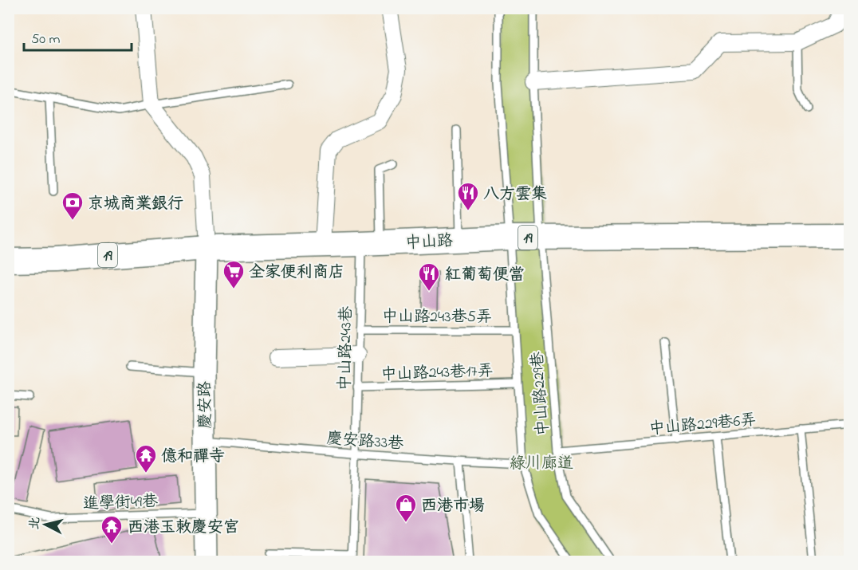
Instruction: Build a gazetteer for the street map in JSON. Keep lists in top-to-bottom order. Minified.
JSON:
{"streets":{"main road":["19","中山路","慶安路"],"lane":["中山路243巷5弄","中山路243巷","中山路243巷17弄","中山路229巷","中山路229巷6弄","慶安路33巷","進學街49巷"]},"crossings":[["中山路","中山路243巷"],["中山路","中山路229巷"],["中山路","慶安路"],["中山路243巷5弄","中山路243巷"],["中山路243巷","中山路243巷17弄"],["中山路243巷","慶安路33巷"],["中山路229巷","中山路229巷6弄"],["慶安路","慶安路33巷"],["慶安路","進學街49巷"]],"parks":["綠川廊道"],"places":{"restaurant":["八方雲集","紅葡萄便當"],"bank":["京城商業銀行"],"supermarket":["全家便利商店"],"temple":["億和禪寺","西港玉敇慶安宮"],"shop":["西港市場"]},"scale_bar":"50 m","north":"left"}
